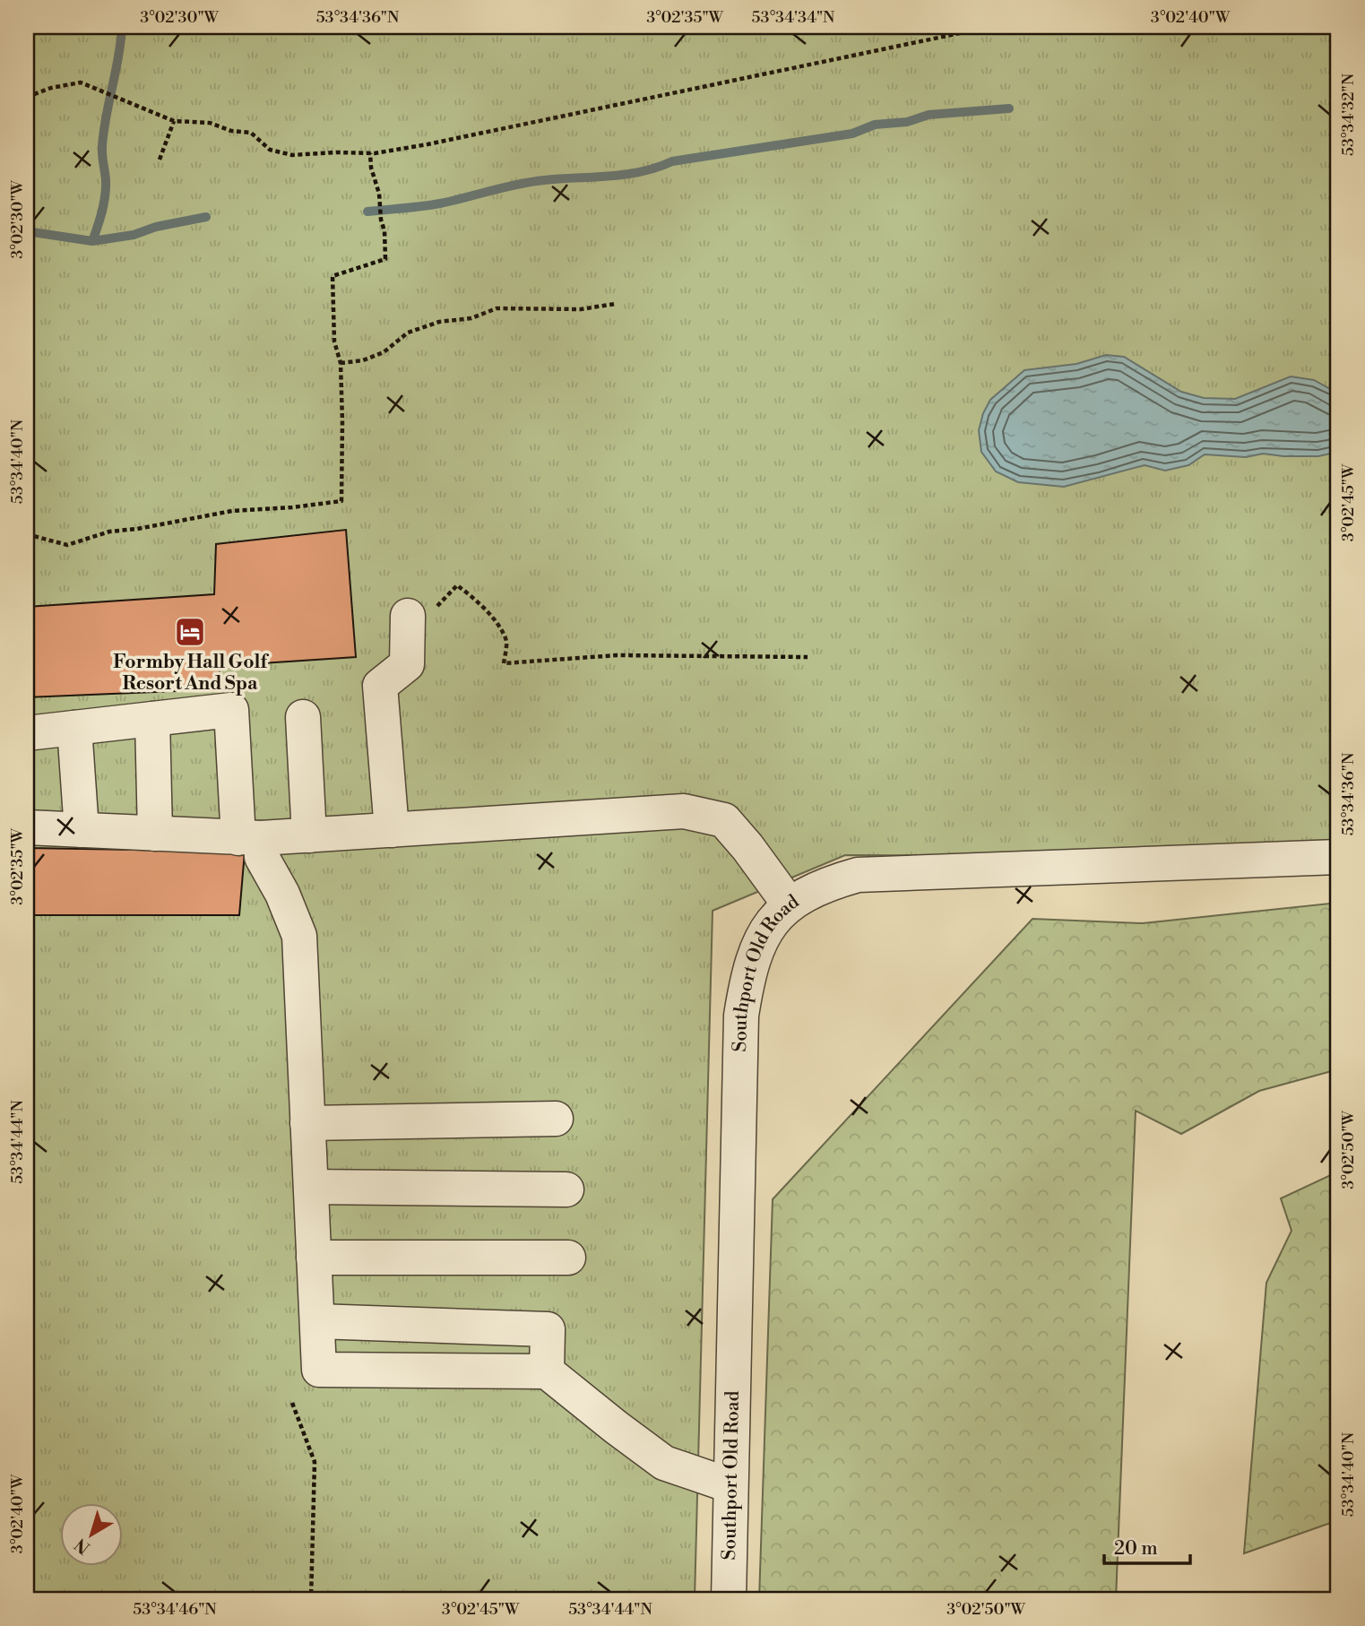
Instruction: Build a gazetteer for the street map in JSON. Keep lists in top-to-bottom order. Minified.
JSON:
{"streets":{"street":["Southport Old Road"]},"places":{"hotel":["Formby Hall Golf Resort And Spa"]},"scale_bar":"20 m","north":"bottom left","coordinates":["3°02'30\"W","53°34'36\"N","3°02'35\"W","53°34'34\"N","3°02'40\"W","53°34'32\"N","53°34'40\"N","3°02'45\"W","53°34'44\"N","3°02'50\"W","53°34'46\"N"]}
